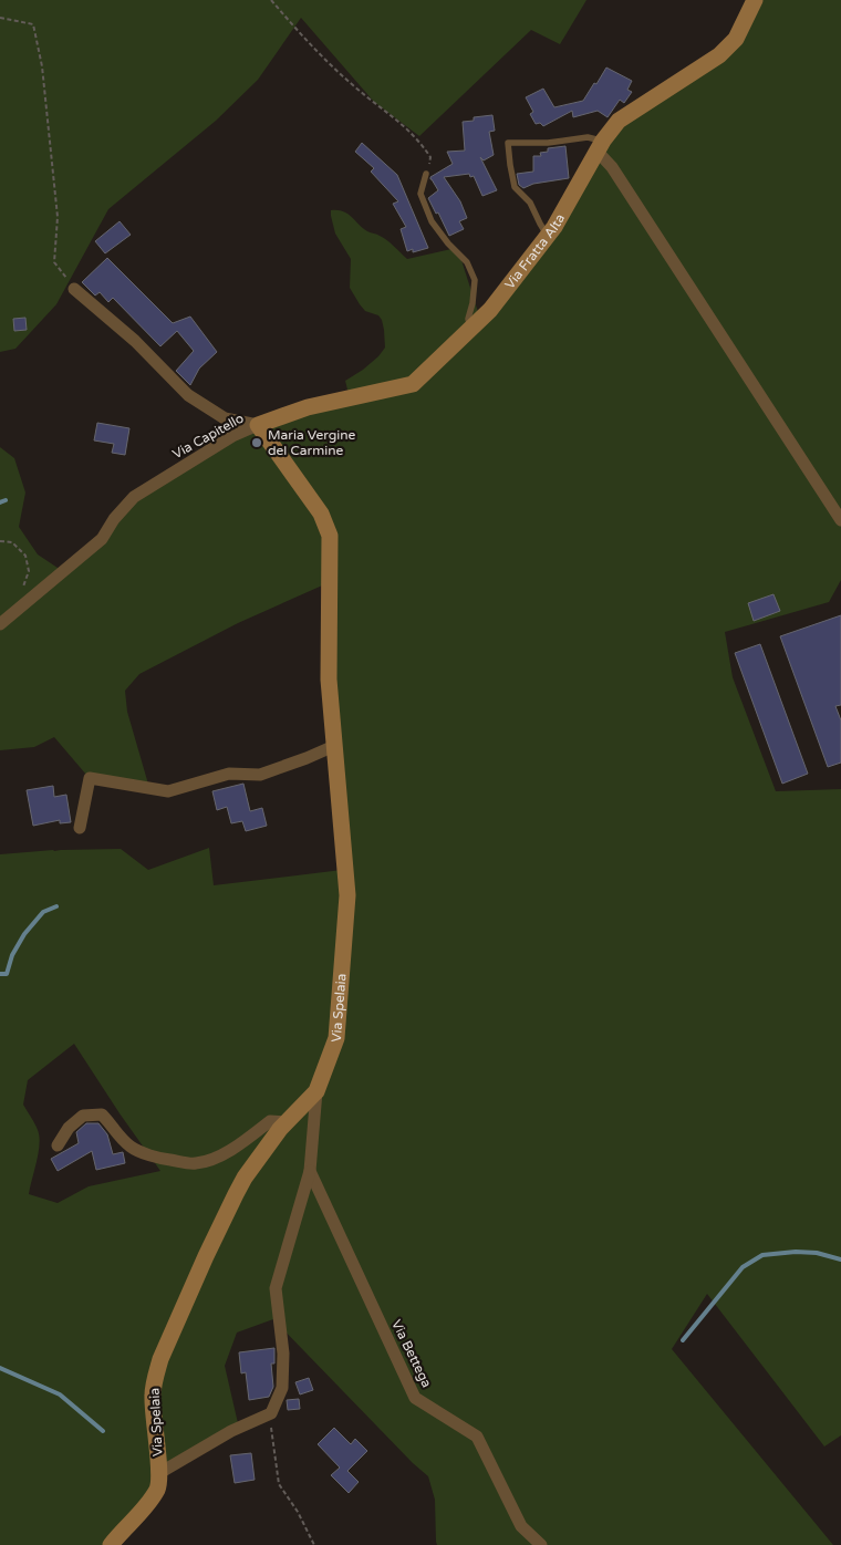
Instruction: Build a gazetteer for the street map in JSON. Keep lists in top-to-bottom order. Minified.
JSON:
{"streets":{"street":["Via Fratta Alta","Via Capitello","Via Spelaia","Via Bettega"]},"crossings":[["Via Fratta Alta","Via Capitello"],["Via Fratta Alta","Via Spelaia"],["Via Capitello","Via Spelaia"],["Via Spelaia","Via Bettega"]],"places":["Maria Vergine del Carmine"]}
